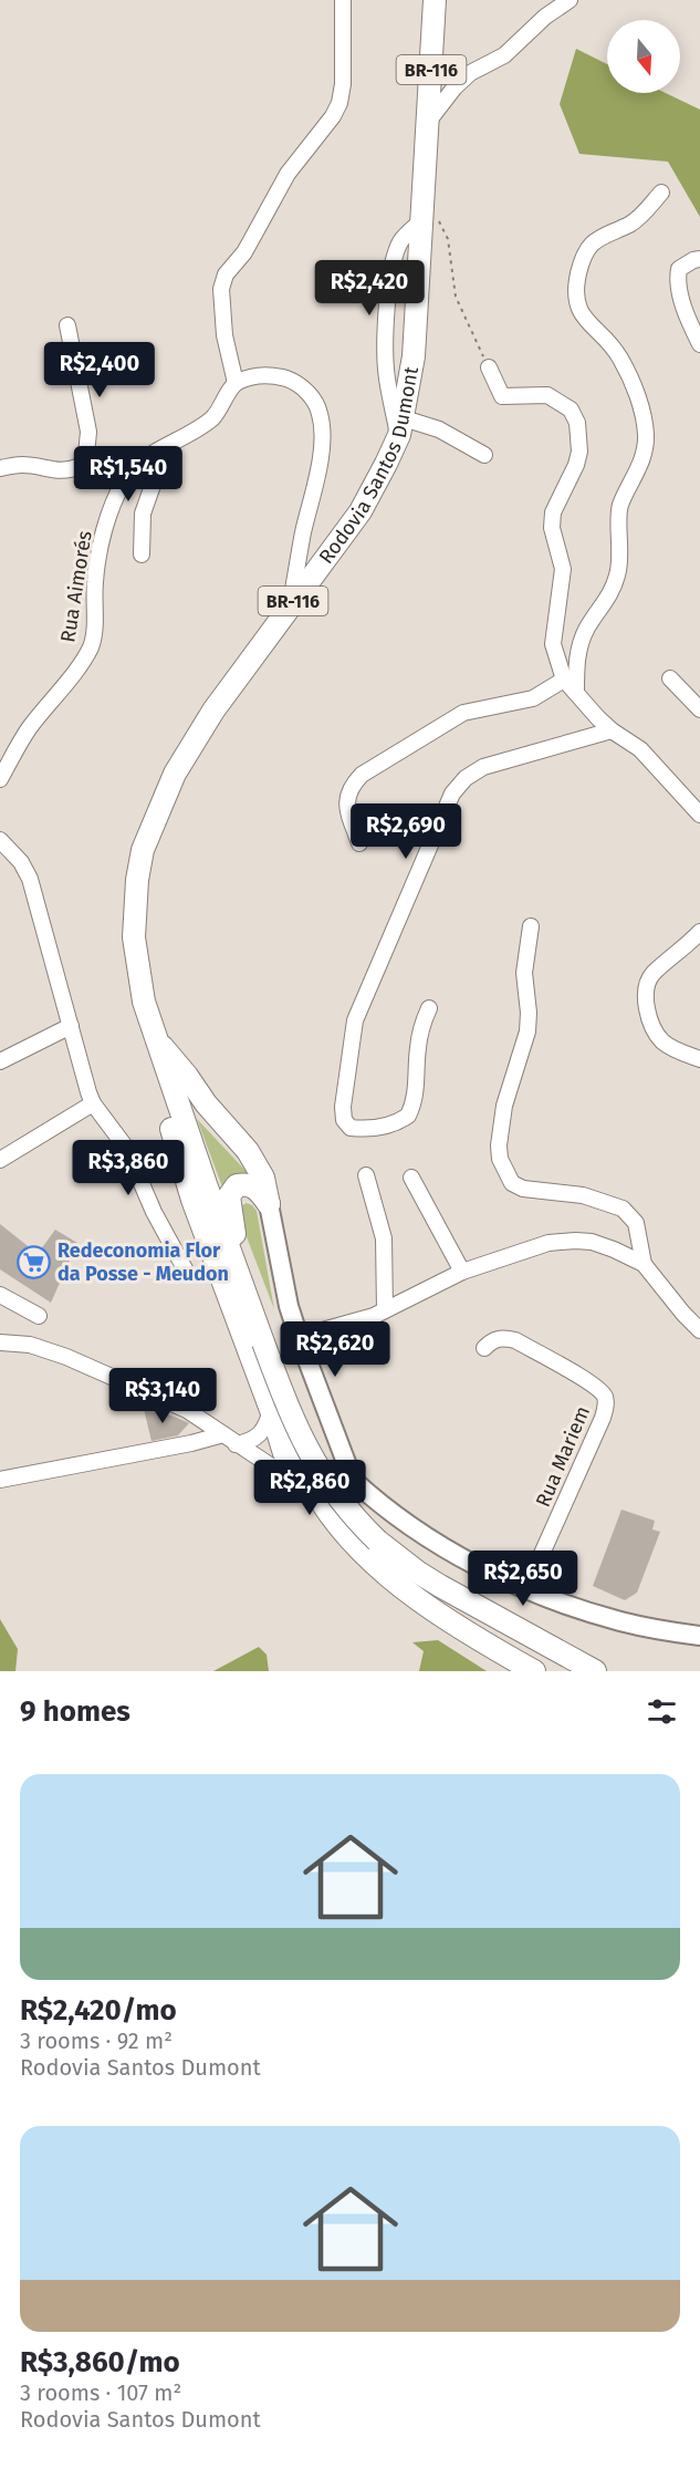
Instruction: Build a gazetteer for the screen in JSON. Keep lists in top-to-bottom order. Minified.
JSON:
{"streets":{"highway":["BR-116","Rodovia Santos Dumont"],"street":["Rua Aimorés","Rua Mariem"]},"crossings":[["BR-116","Rodovia Santos Dumont"]],"places":{"supermarket":["Redeconomia Flor da Posse - Meudon"]},"north":"bottom","page":{"price":["R$2,420","R$2,400","R$1,540","R$2,690","R$3,860","R$2,620","R$3,140","R$2,860","R$2,650"],"heading":"9 homes","list":[{"name":"R$2,420/mo","note":"3 rooms · 92 m² · Rodovia Santos Dumont"},{"name":"R$3,860/mo","note":"3 rooms · 107 m² · Rodovia Santos Dumont"}]}}
